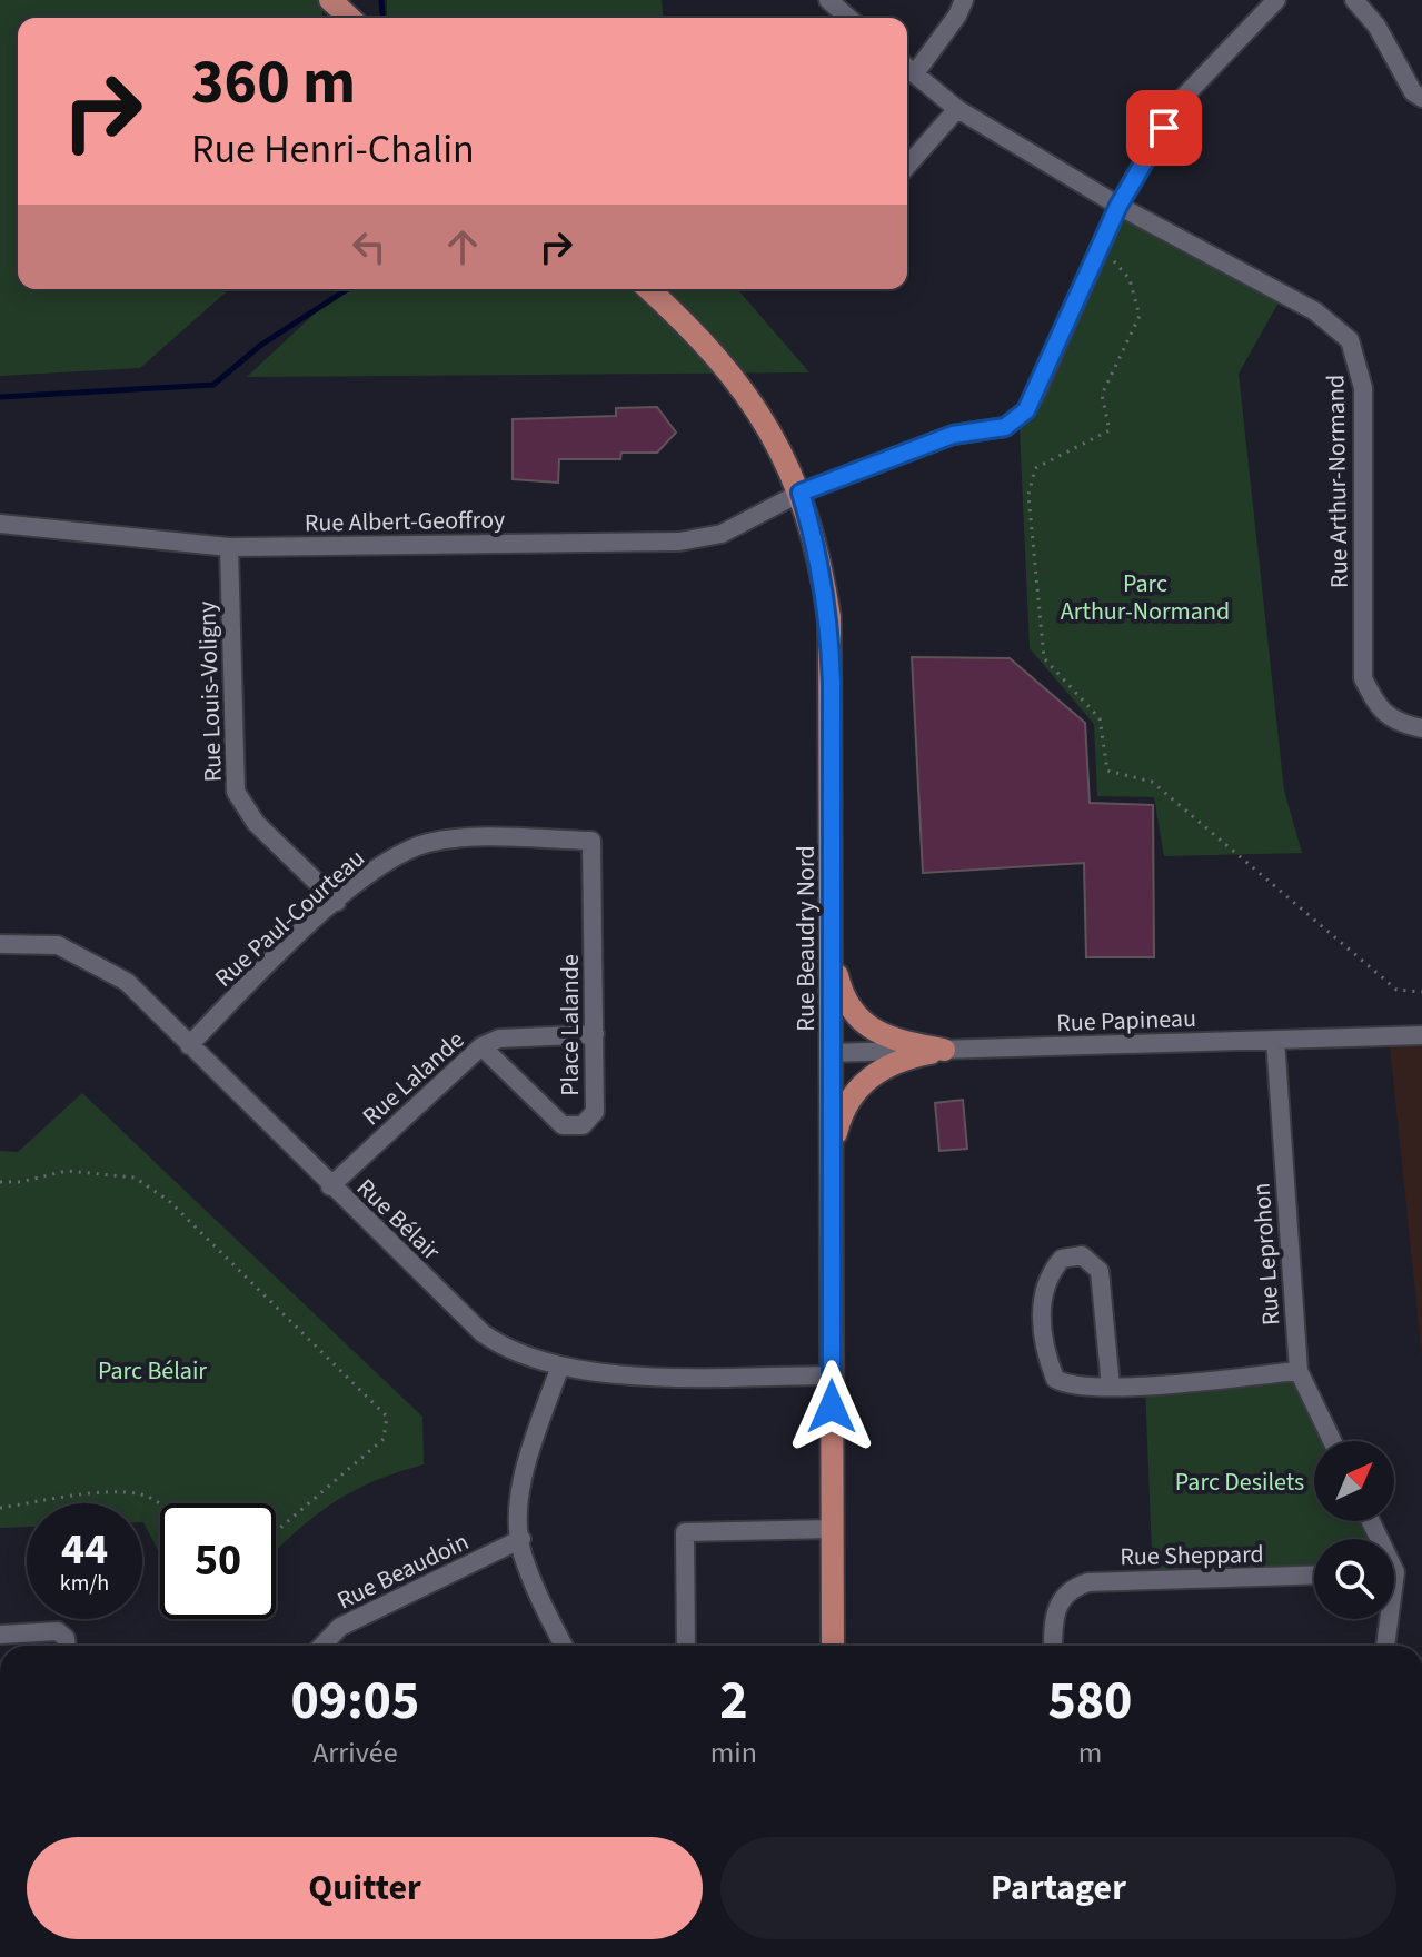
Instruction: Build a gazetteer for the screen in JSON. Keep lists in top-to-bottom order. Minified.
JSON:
{"streets":{"main road":["Rue Beaudry Nord"],"street":["Rue Arthur-Normand","Rue Albert-Geoffroy","Rue Louis-Voligny","Rue Paul-Courteau","Rue Papineau","Place Lalande","Rue Lalande","Rue Bélair","Rue Leprohon","Rue Sheppard","Rue Beaudoin"]},"crossings":[["Rue Arthur-Normand","Rue Albert-Geoffroy"],["Rue Albert-Geoffroy","Rue Louis-Voligny"],["Rue Albert-Geoffroy","Rue Beaudry Nord"],["Rue Louis-Voligny","Rue Paul-Courteau"],["Rue Paul-Courteau","Place Lalande"],["Rue Paul-Courteau","Rue Bélair"],["Rue Beaudry Nord","Rue Papineau"],["Rue Beaudry Nord","Rue Bélair"],["Rue Papineau","Rue Leprohon"],["Place Lalande","Rue Lalande"],["Rue Lalande","Rue Bélair"]],"parks":["Parc Arthur-Normand","Parc Bélair","Parc Desilets"],"north":"top right","page":{"turn":["360 m","Rue Henri-Chalin"],"speed":"44 km/h","limit":"50","eta":["09:05","Arrivée","2","min","580","m"],"buttons":["Quitter","Partager"]}}
